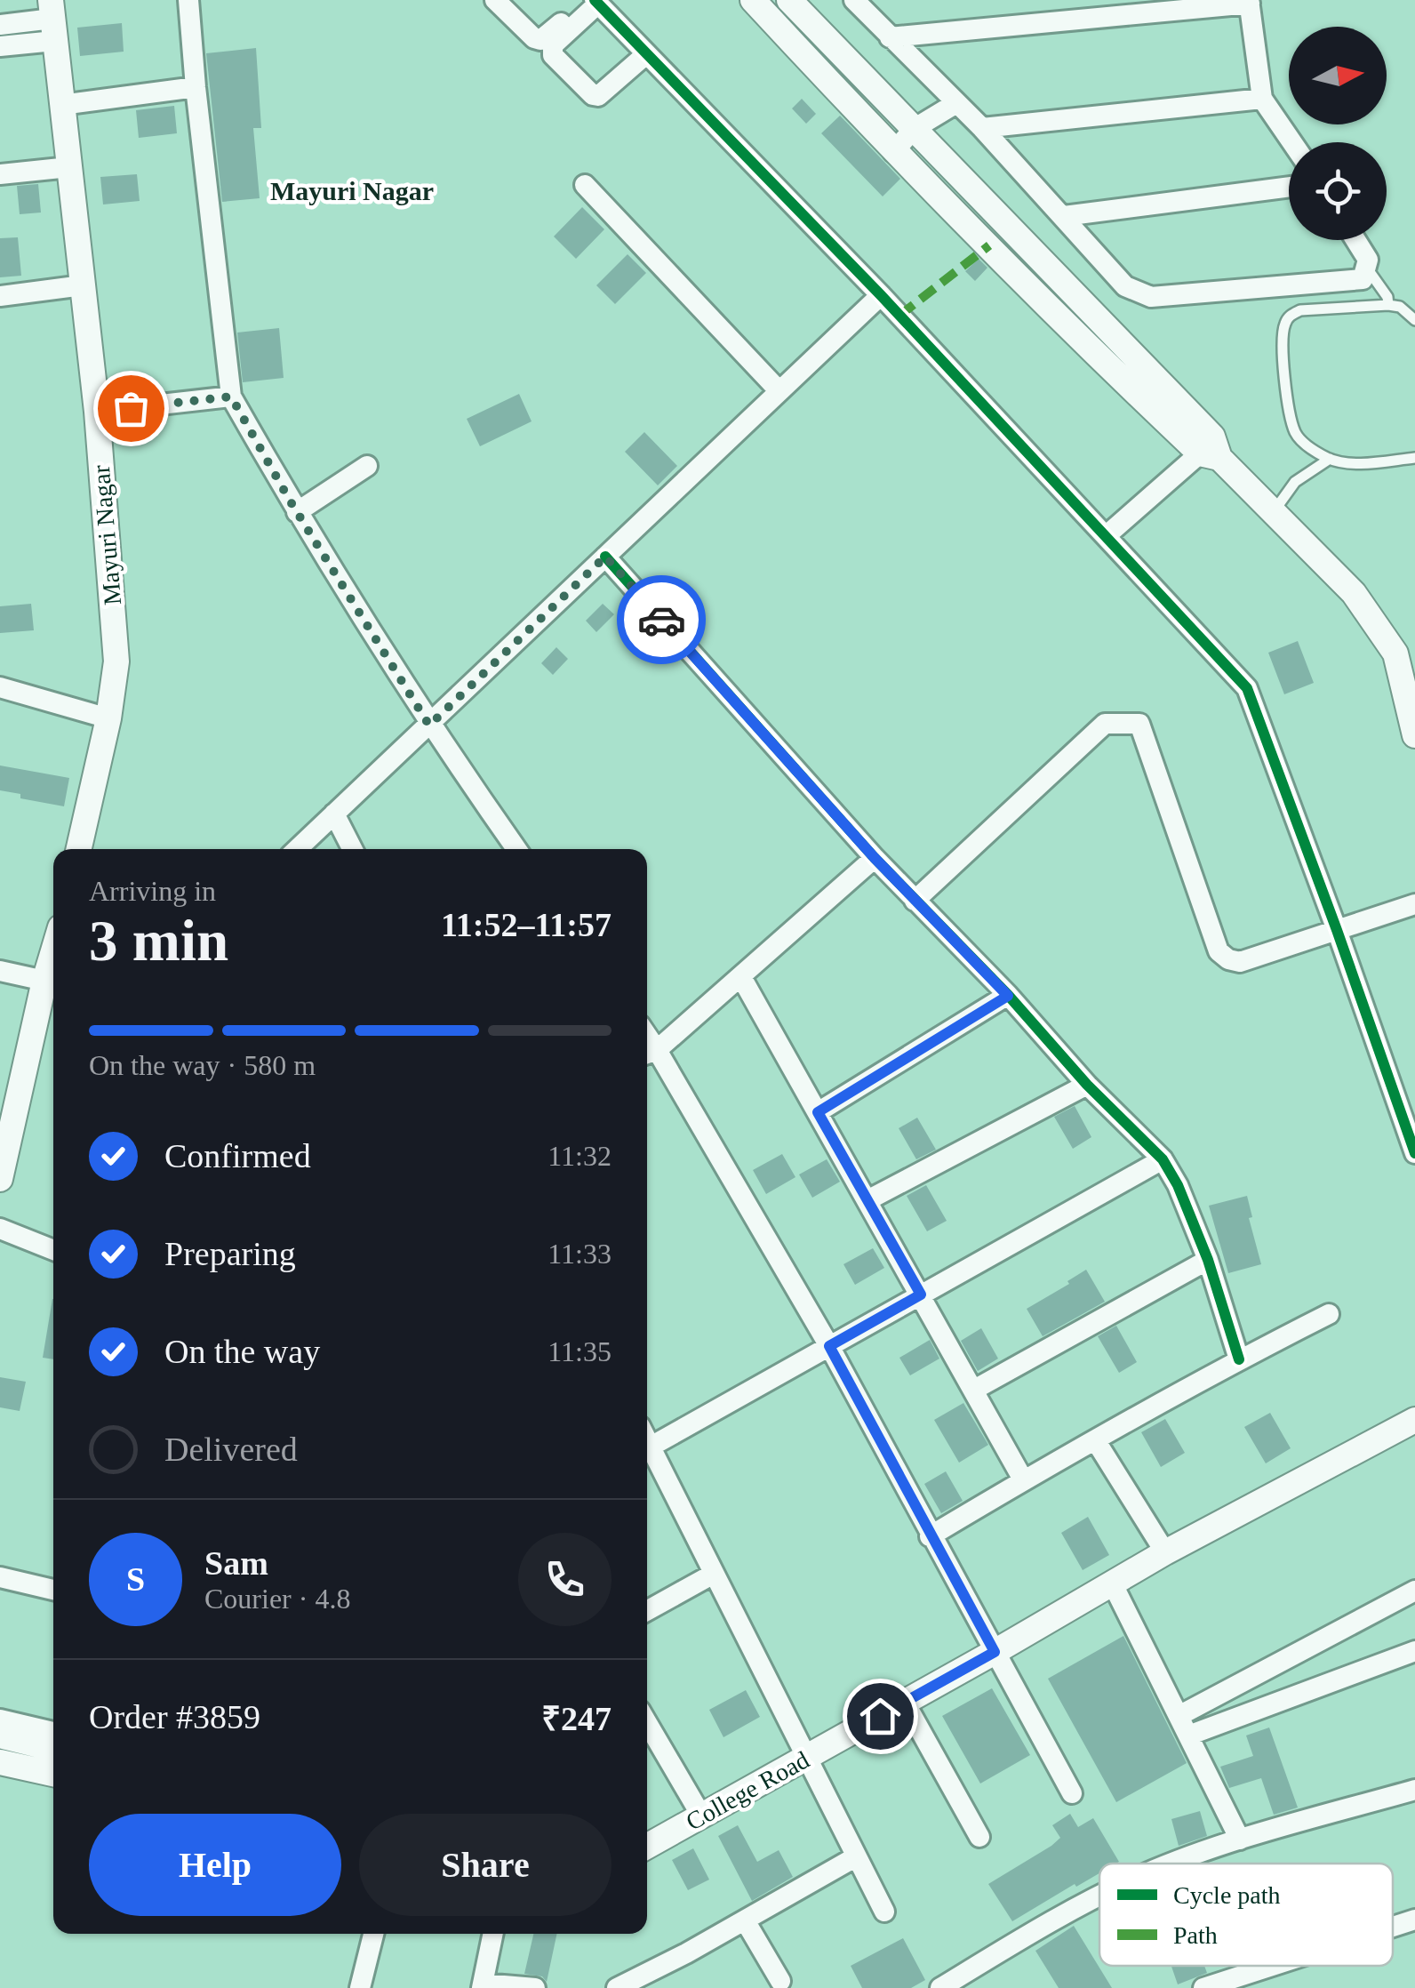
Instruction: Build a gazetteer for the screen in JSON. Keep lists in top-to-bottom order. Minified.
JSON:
{"streets":{"street":["Mayuri Nagar","College Road"]},"districts":["Mayuri Nagar"],"legend":["Cycle path","Path"],"north":"right","page":{"heading":["3 min","Arriving in","11:52–11:57"],"panel":["Sam","Courier · 4.8","Order #3859","₹247"],"bar":"On the way · 580 m","list":[["Confirmed","11:32"],["Preparing","11:33"],["On the way","11:35"],"Delivered"],"round":"S","buttons":["Help","Share"]}}
